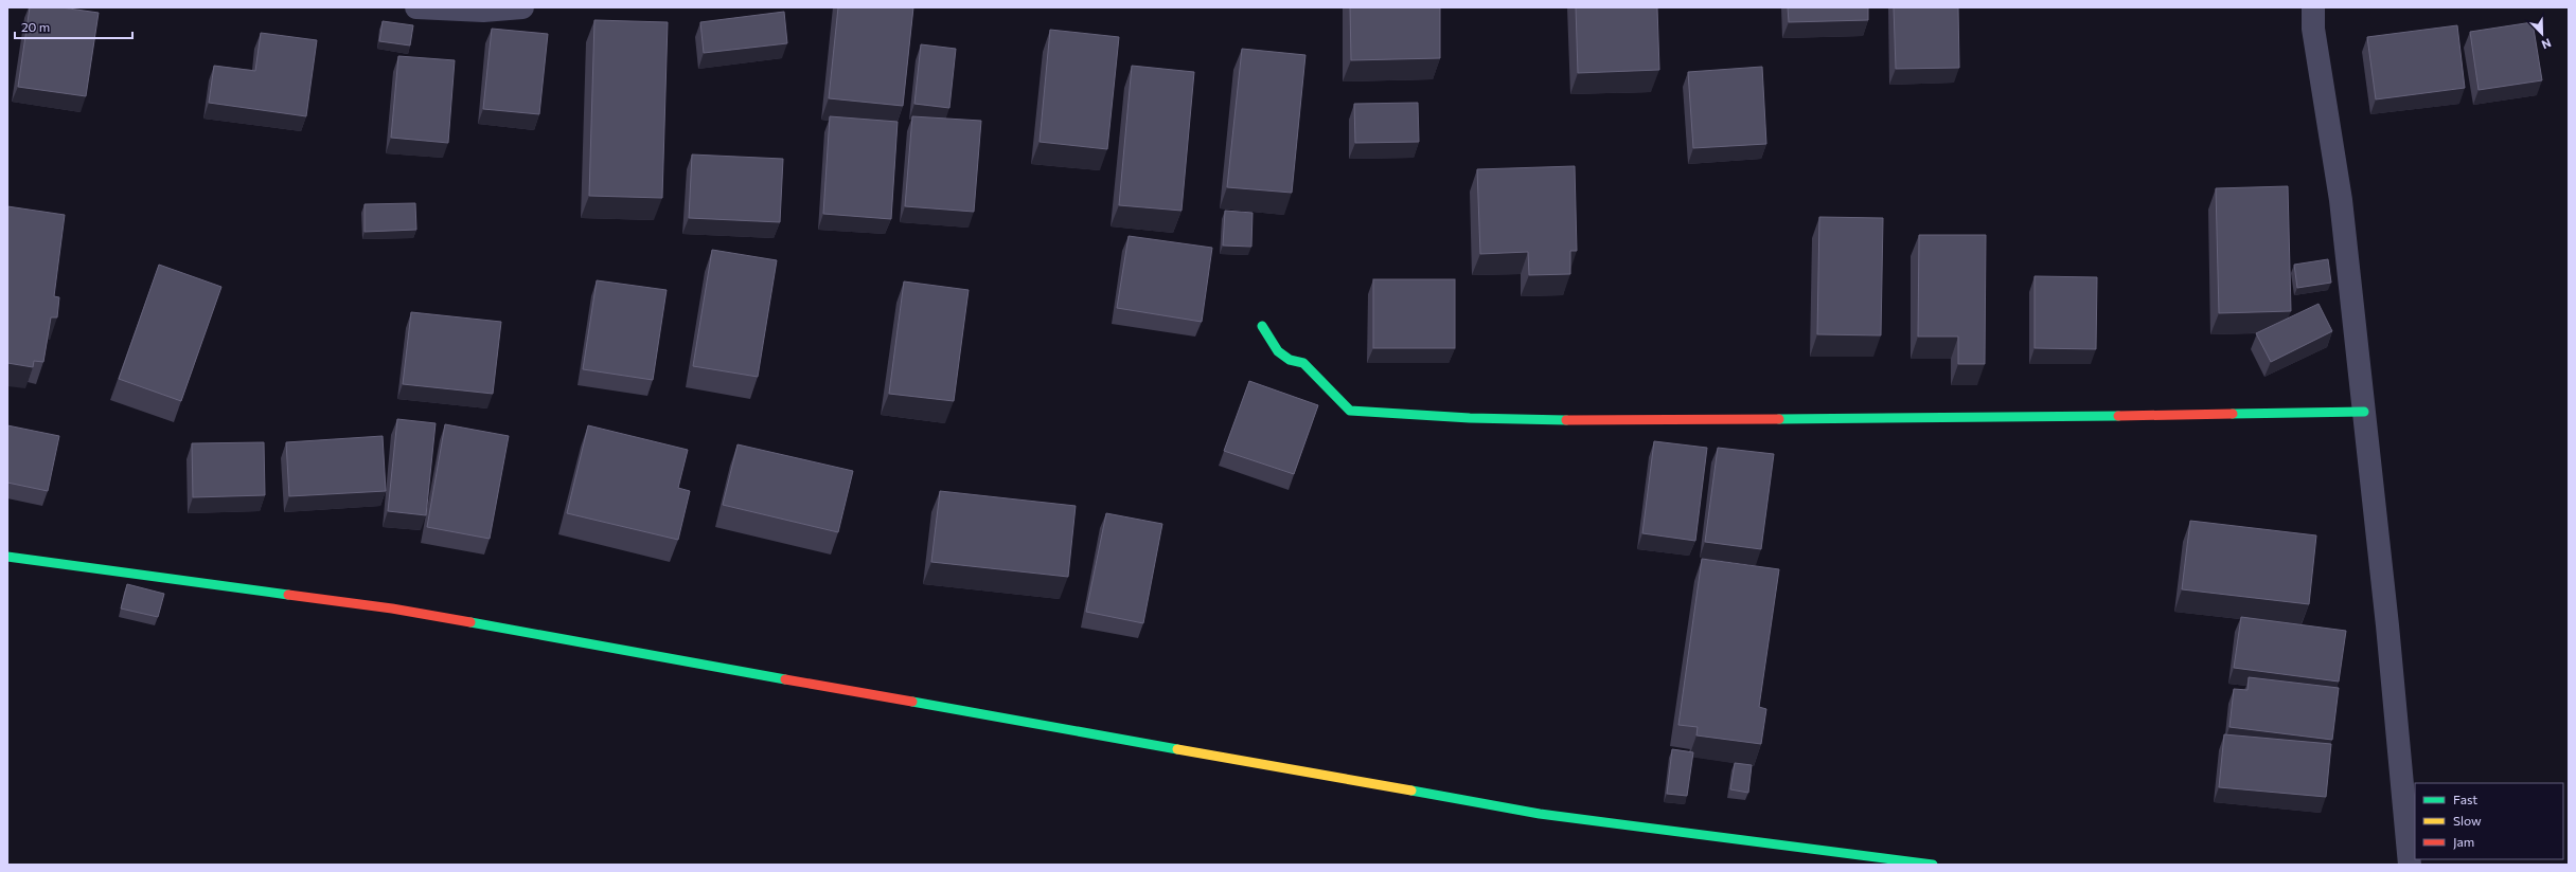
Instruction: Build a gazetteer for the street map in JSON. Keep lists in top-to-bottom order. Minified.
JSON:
{"legend":["Fast","Slow","Jam"],"scale_bar":"20 m","north":"bottom right"}
